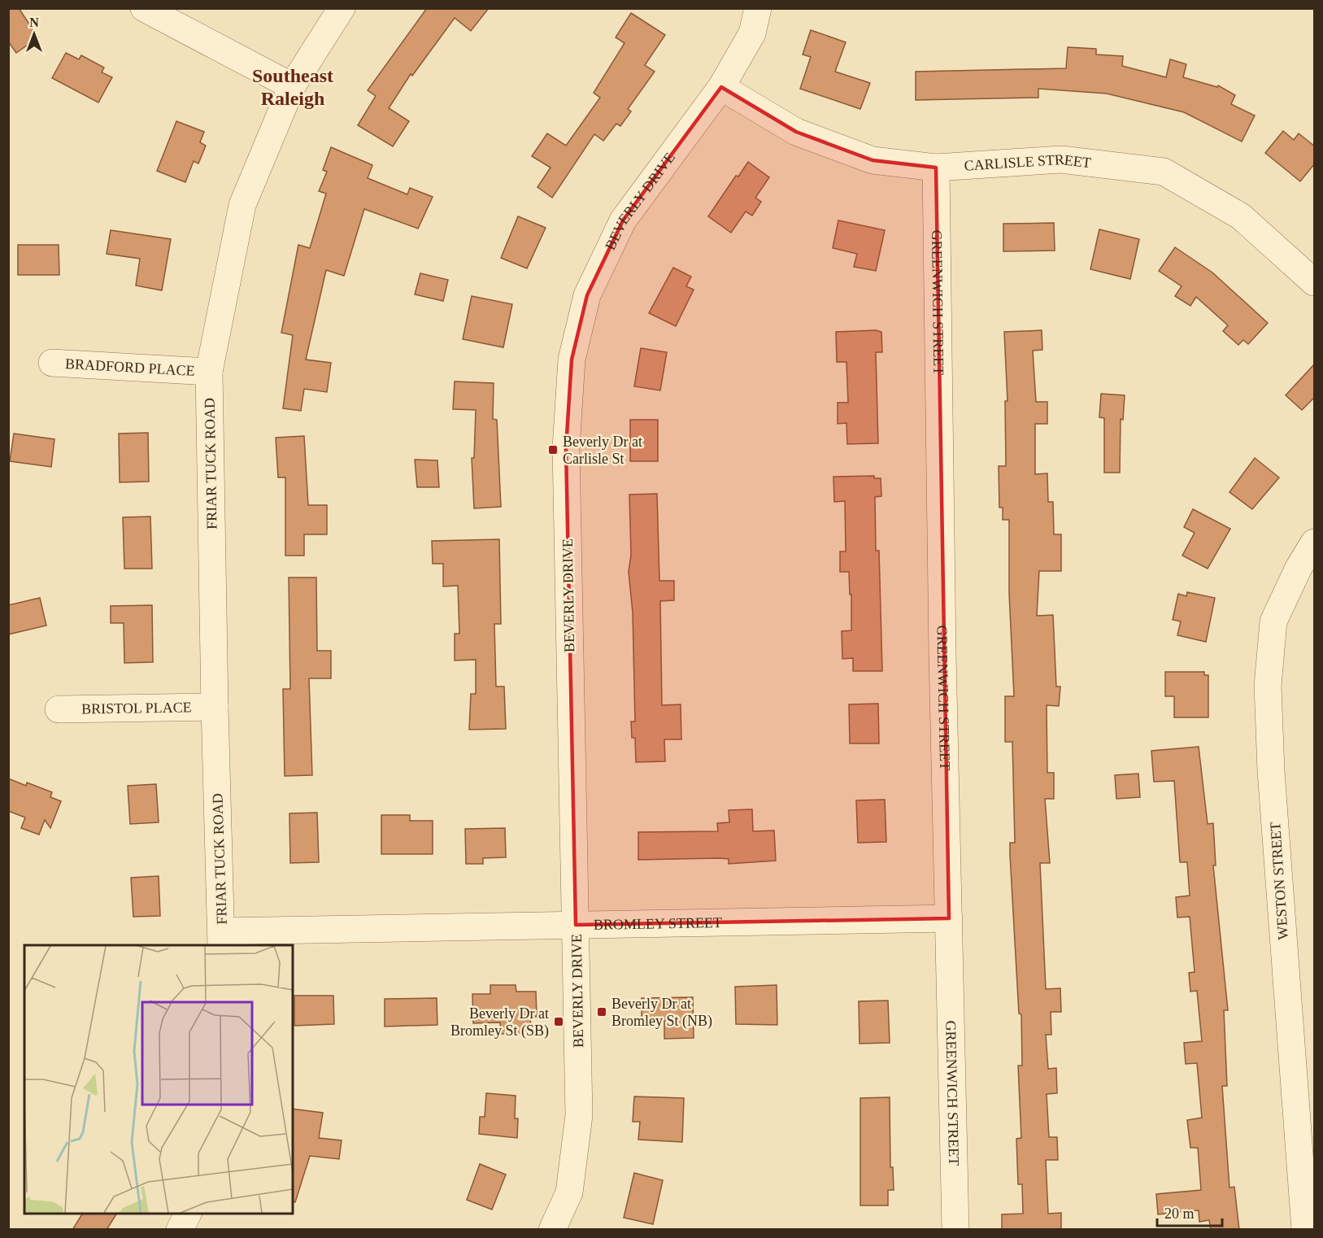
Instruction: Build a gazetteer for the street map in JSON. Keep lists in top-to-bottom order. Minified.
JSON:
{"streets":{"street":["CARLISLE STREET","BEVERLY DRIVE","GREENWICH STREET","BRADFORD PLACE","FRIAR TUCK ROAD","BRISTOL PLACE","WESTON STREET","BROMLEY STREET"]},"crossings":[["CARLISLE STREET","BEVERLY DRIVE"],["CARLISLE STREET","GREENWICH STREET"],["BEVERLY DRIVE","BROMLEY STREET"],["GREENWICH STREET","BROMLEY STREET"],["BRADFORD PLACE","FRIAR TUCK ROAD"],["FRIAR TUCK ROAD","BRISTOL PLACE"],["FRIAR TUCK ROAD","BROMLEY STREET"]],"districts":["Southeast Raleigh"],"places":{"transit":["Beverly Dr at Carlisle St","Beverly Dr at Bromley St (NB)","Beverly Dr at Bromley St (SB)"]},"scale_bar":"20 m","north":"top"}
